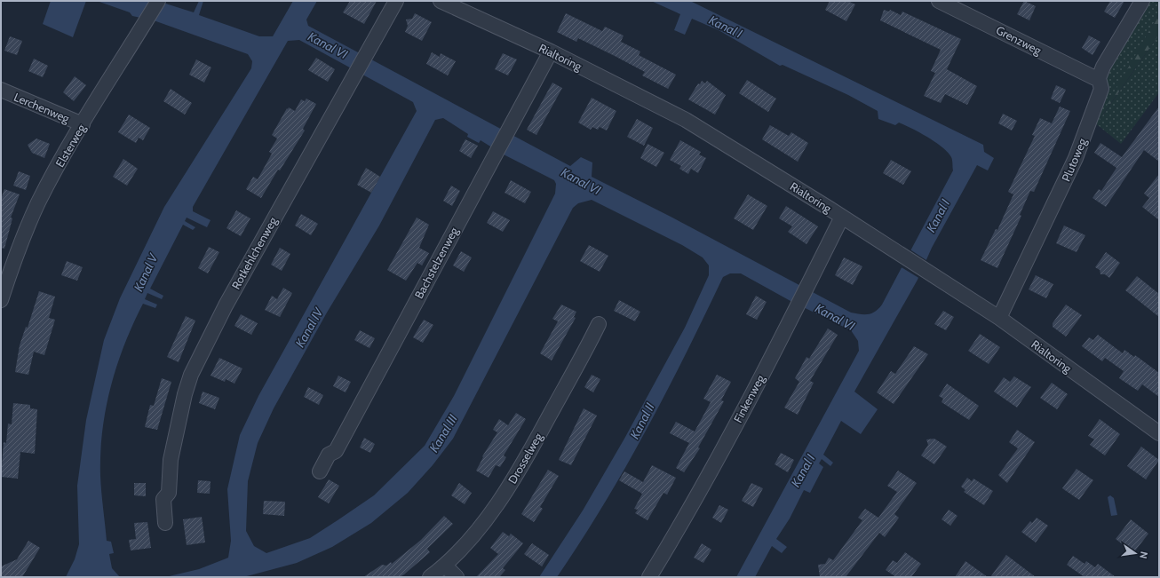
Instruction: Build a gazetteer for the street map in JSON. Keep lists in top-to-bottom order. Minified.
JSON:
{"streets":{"street":["Grenzweg","Rialtoring","Lerchenweg","Elsterweg","Plutoweg","Rotkehlchenweg","Bachstelzenweg","Finkenweg","Drosselweg"]},"crossings":[["Grenzweg","Plutoweg"],["Rialtoring","Plutoweg"],["Rialtoring","Bachstelzenweg"],["Rialtoring","Finkenweg"],["Lerchenweg","Elsterweg"]],"water":["Kanal I","Kanal VI","Kanal V","Kanal IV","Kanal II","Kanal III"],"north":"right"}
